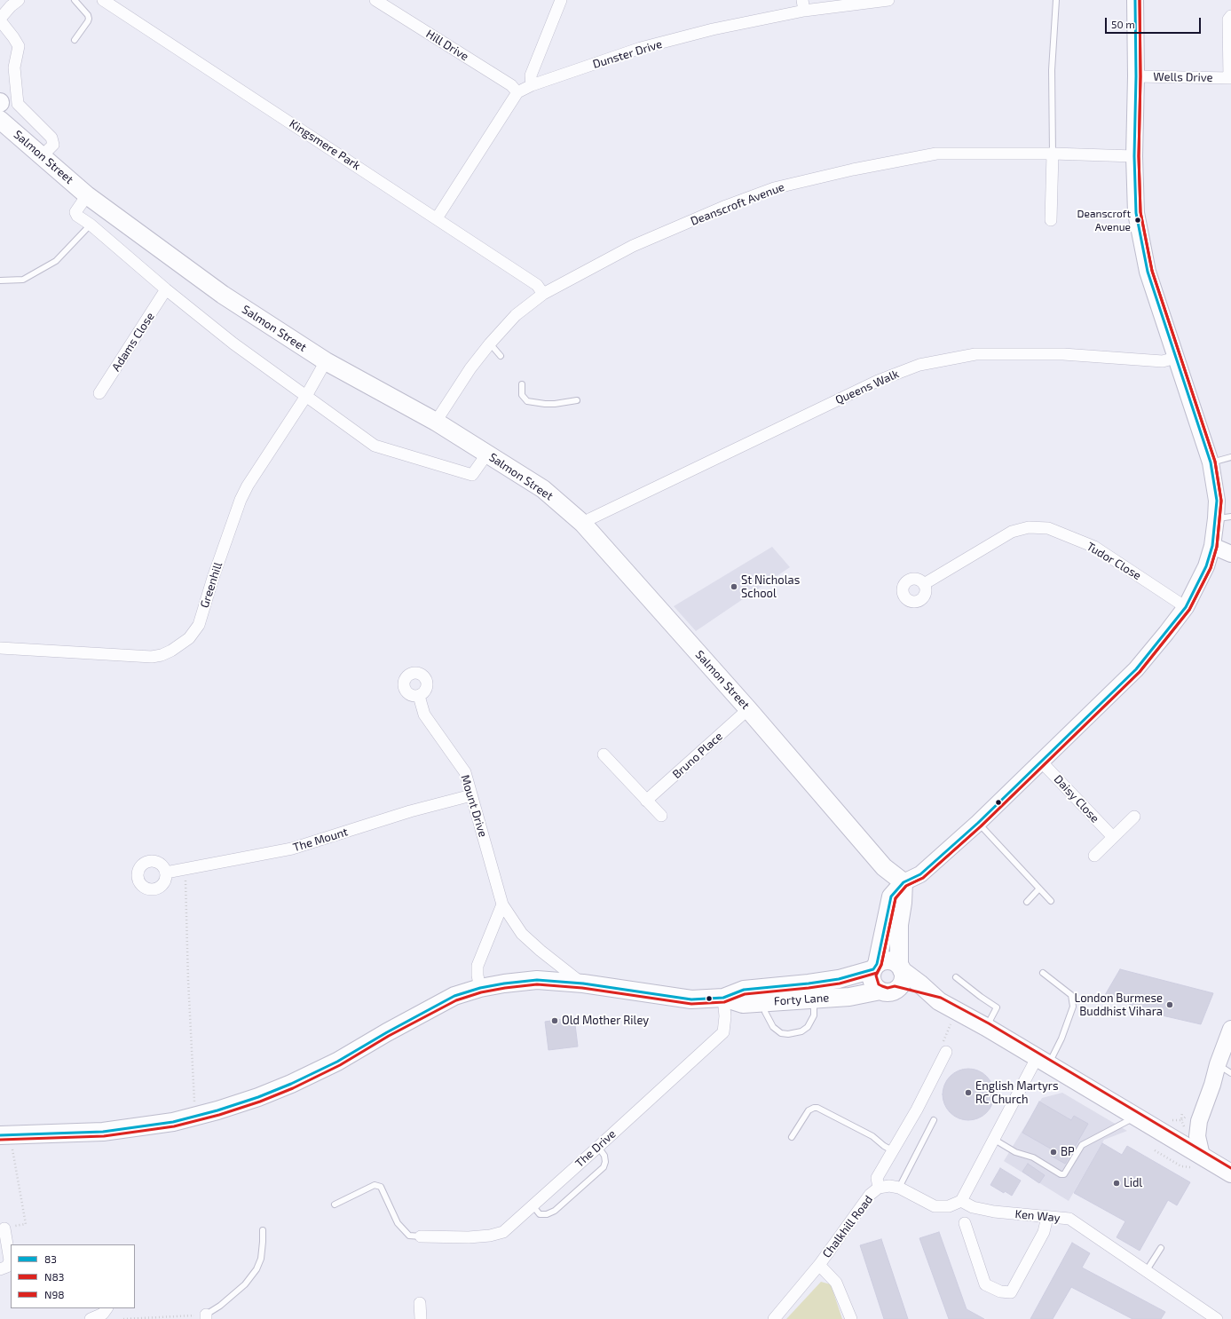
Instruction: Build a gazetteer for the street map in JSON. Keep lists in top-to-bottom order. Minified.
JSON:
{"streets":{"main road":["Salmon Street","Forty Lane"],"street":["Hill Drive","Dunster Drive","Wells Drive","Kingsmere Park","Deanscroft Avenue","Adams Close","Queens Walk","Tudor Close","Greenhill","Bruno Place","Daisy Close","Mount Drive","The Mount","The Drive","Ken Way","Chalkhill Road"]},"crossings":[["Hill Drive","Dunster Drive"],["Dunster Drive","Kingsmere Park"],["Kingsmere Park","Deanscroft Avenue"],["Salmon Street","Deanscroft Avenue"],["Salmon Street","Queens Walk"],["Salmon Street","Greenhill"],["Salmon Street","Bruno Place"],["Mount Drive","The Mount"],["Mount Drive","Forty Lane"],["Forty Lane","The Drive"]],"places":["Deanscroft Avenue","St Nicholas School","London Burmese Buddhist Vihara","Old Mother Riley","English Martyrs RC Church","BP","Lidl"],"lines":["transit line 83","transit line N83","transit line N98"],"legend":["83","N83","N98"],"scale_bar":"50 m"}
